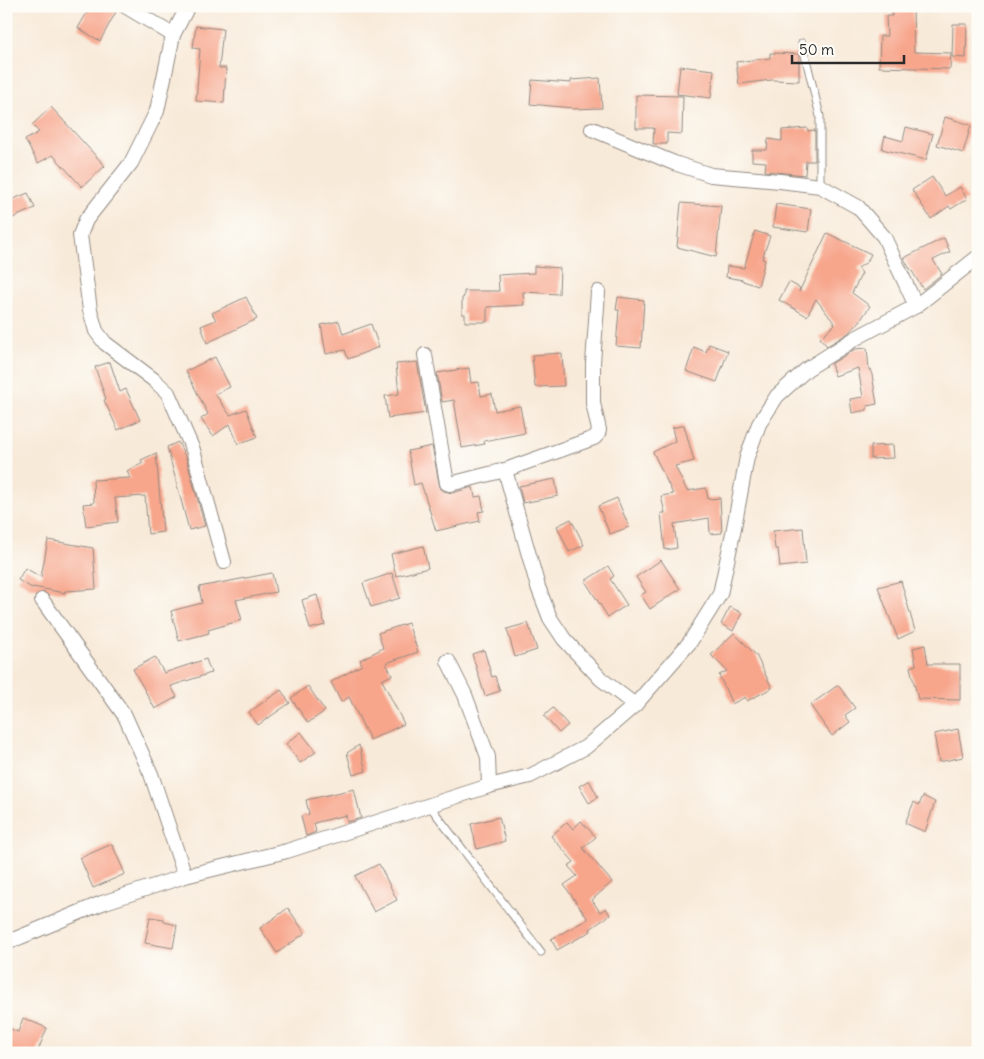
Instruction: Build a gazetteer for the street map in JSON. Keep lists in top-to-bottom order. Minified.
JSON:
{"scale_bar":"50 m"}
